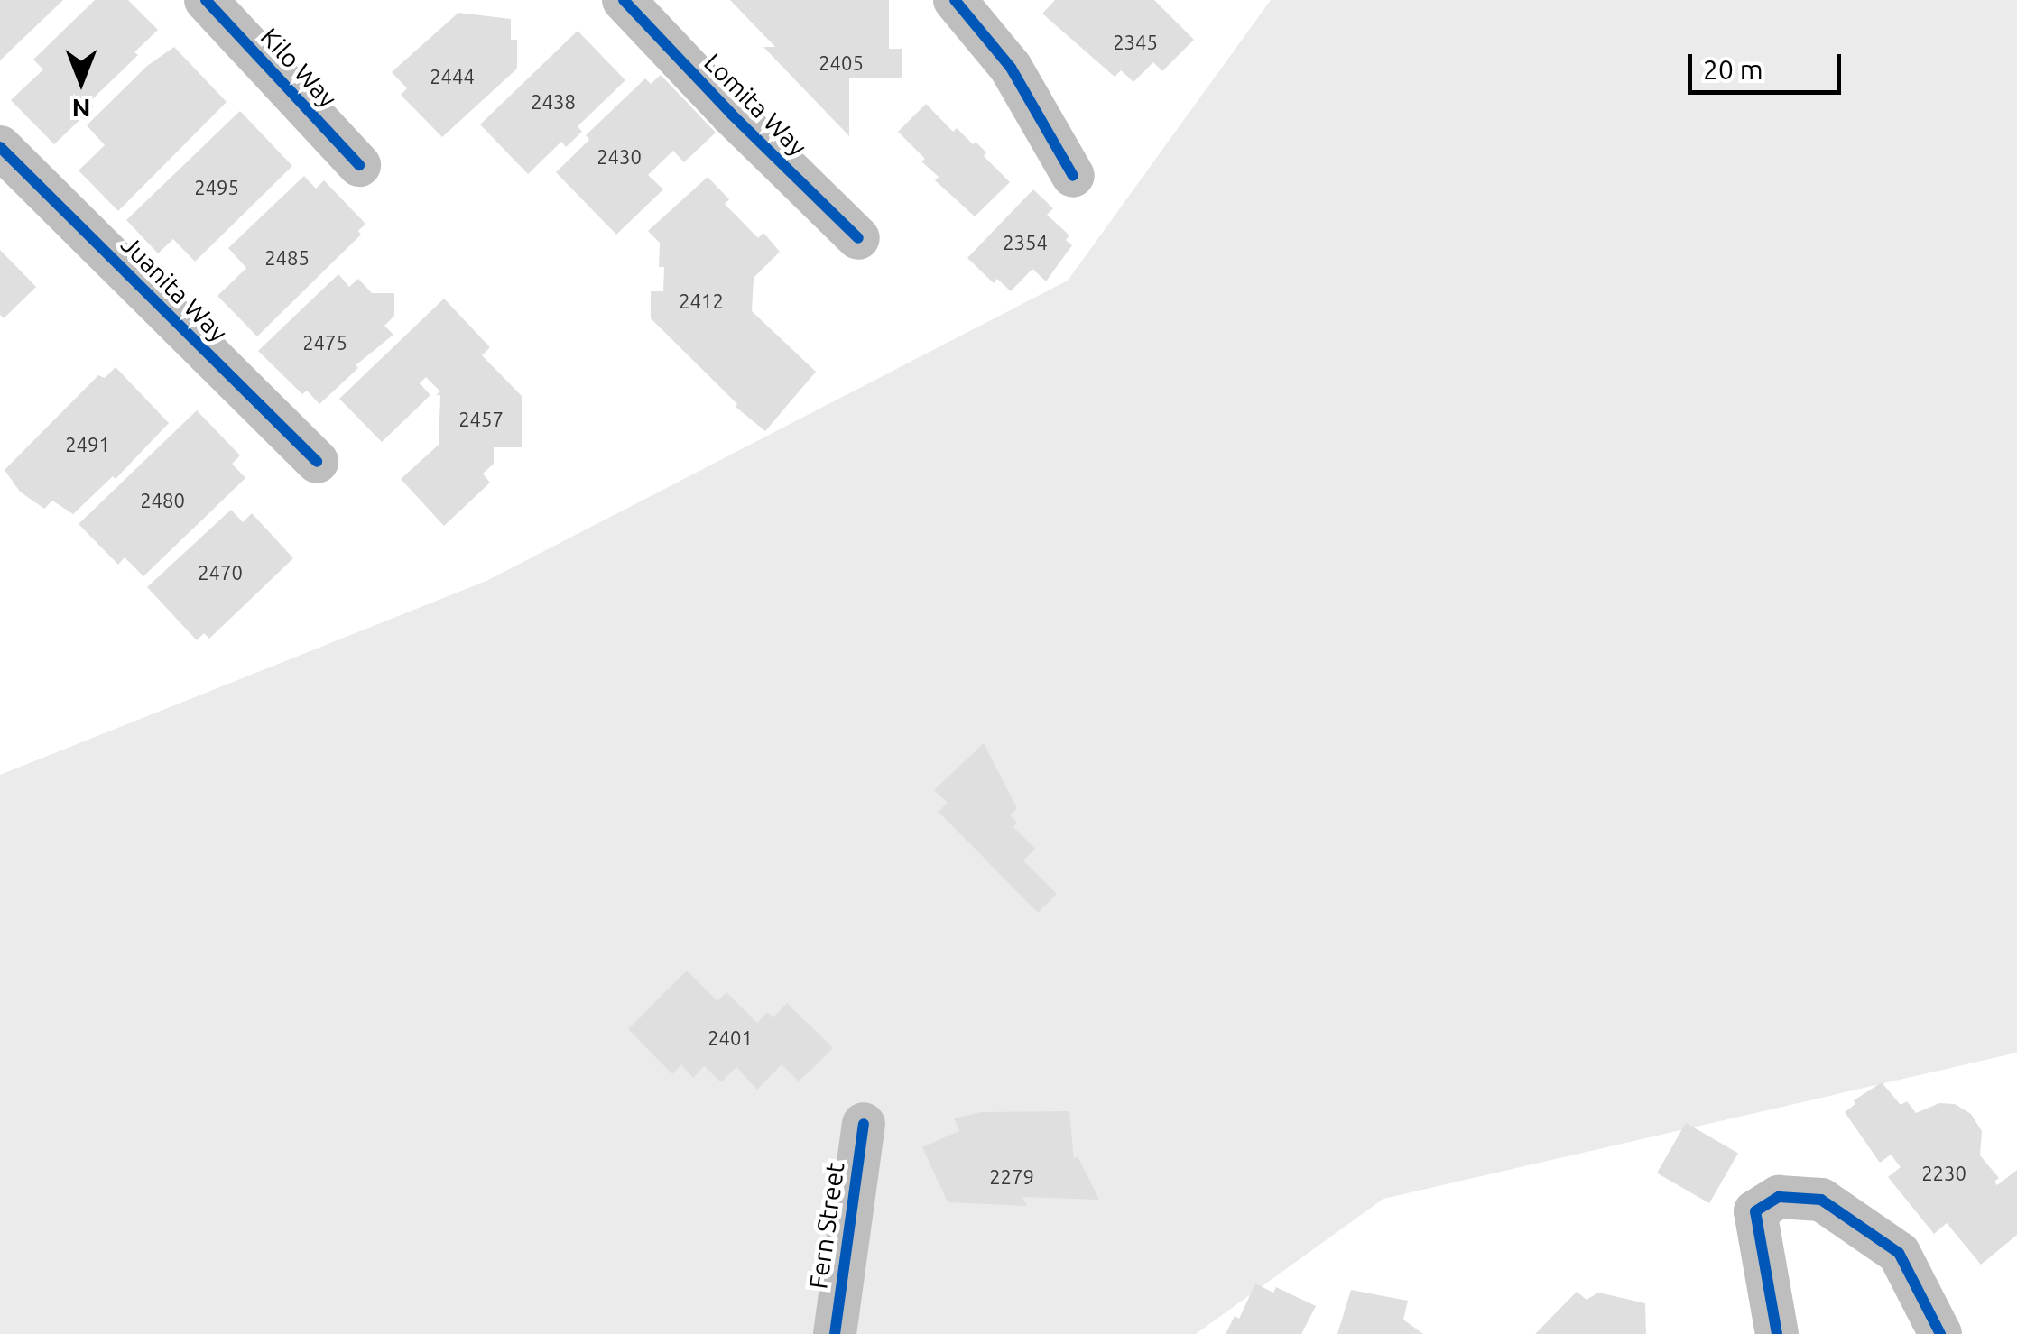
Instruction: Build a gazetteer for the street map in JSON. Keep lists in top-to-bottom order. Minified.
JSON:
{"streets":{"street":["Kilo Way","Lomita Way","Juanita Way","Fern Street"]},"house_numbers":["2345","2405","2444","2438","2430","2495","2354","2485","2412","2475","2457","2491","2480","2470","2401","2230","2279"],"scale_bar":"20 m","north":"bottom"}
